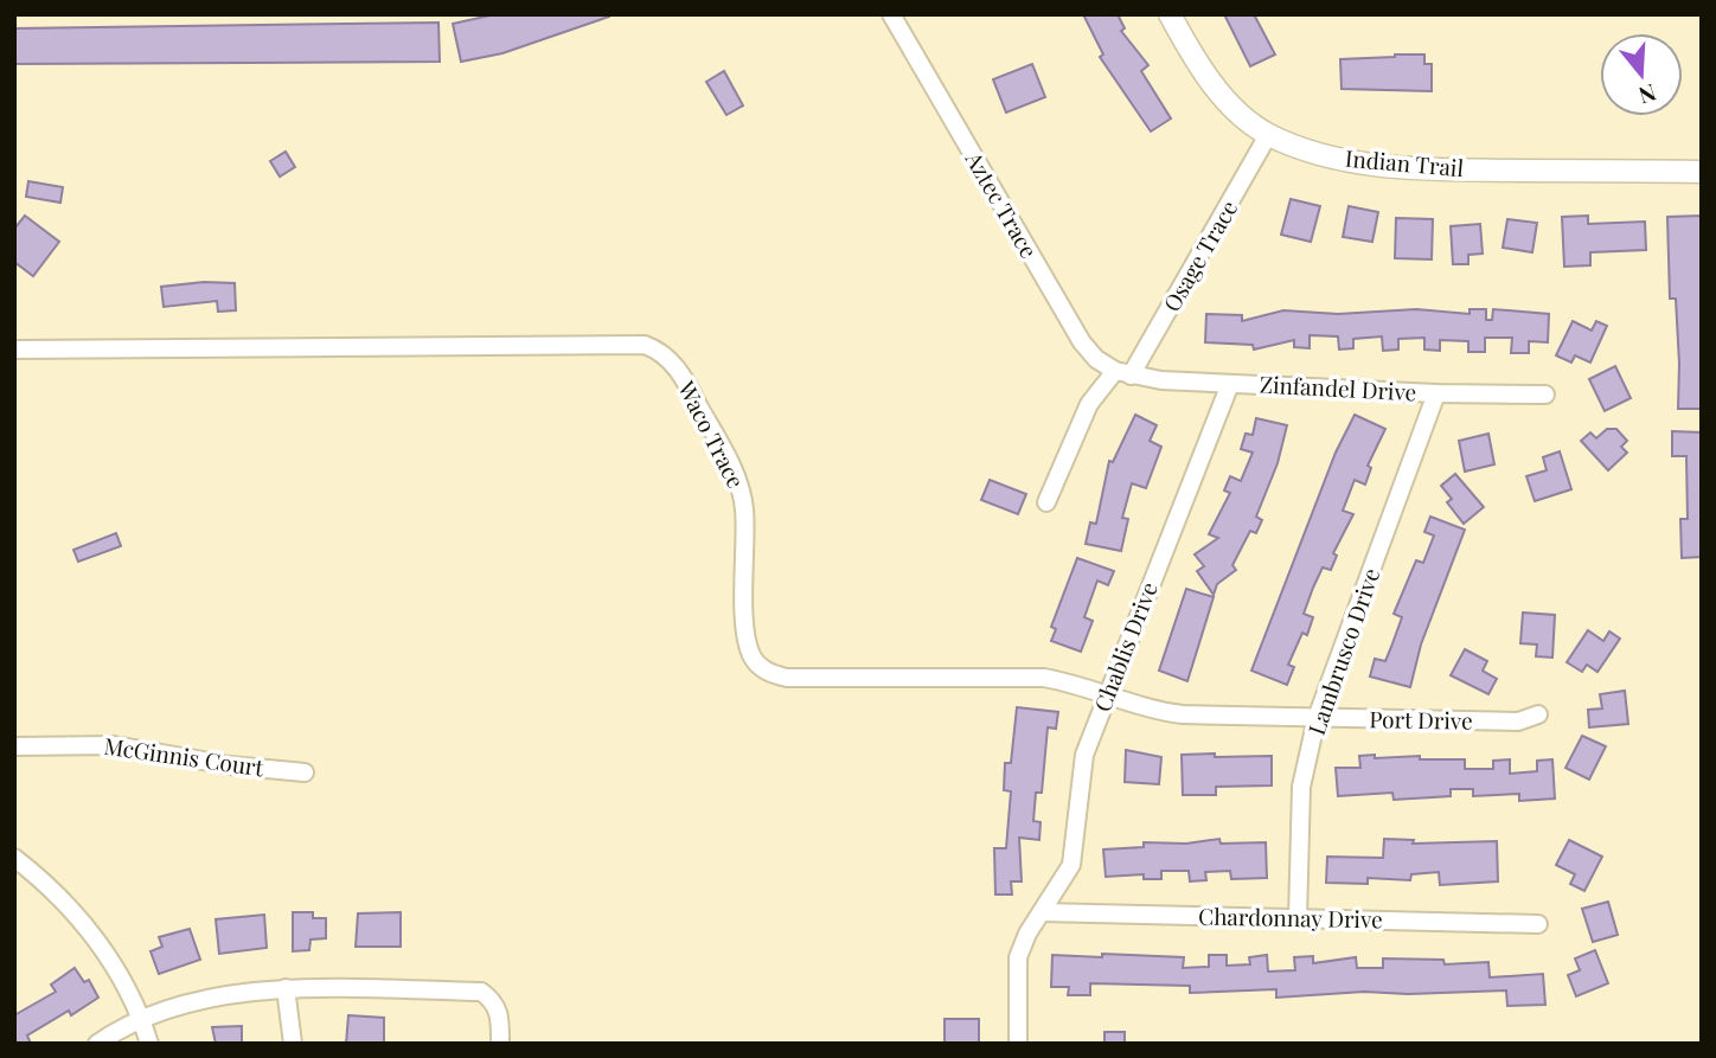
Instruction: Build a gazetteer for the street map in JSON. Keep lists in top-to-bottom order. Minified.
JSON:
{"streets":{"street":["Indian Trail","Aztec Trace","Osage Trace","Zinfandel Drive","Waco Trace","Chablis Drive","Lambrusco Drive","Port Drive","McGinnis Court","Chardonnay Drive"]},"crossings":[["Indian Trail","Osage Trace"],["Aztec Trace","Osage Trace"],["Aztec Trace","Zinfandel Drive"],["Osage Trace","Zinfandel Drive"],["Zinfandel Drive","Chablis Drive"],["Zinfandel Drive","Lambrusco Drive"],["Waco Trace","Chablis Drive"],["Waco Trace","Port Drive"],["Chablis Drive","Port Drive"],["Chablis Drive","Chardonnay Drive"],["Lambrusco Drive","Port Drive"],["Lambrusco Drive","Chardonnay Drive"]],"north":"bottom"}
